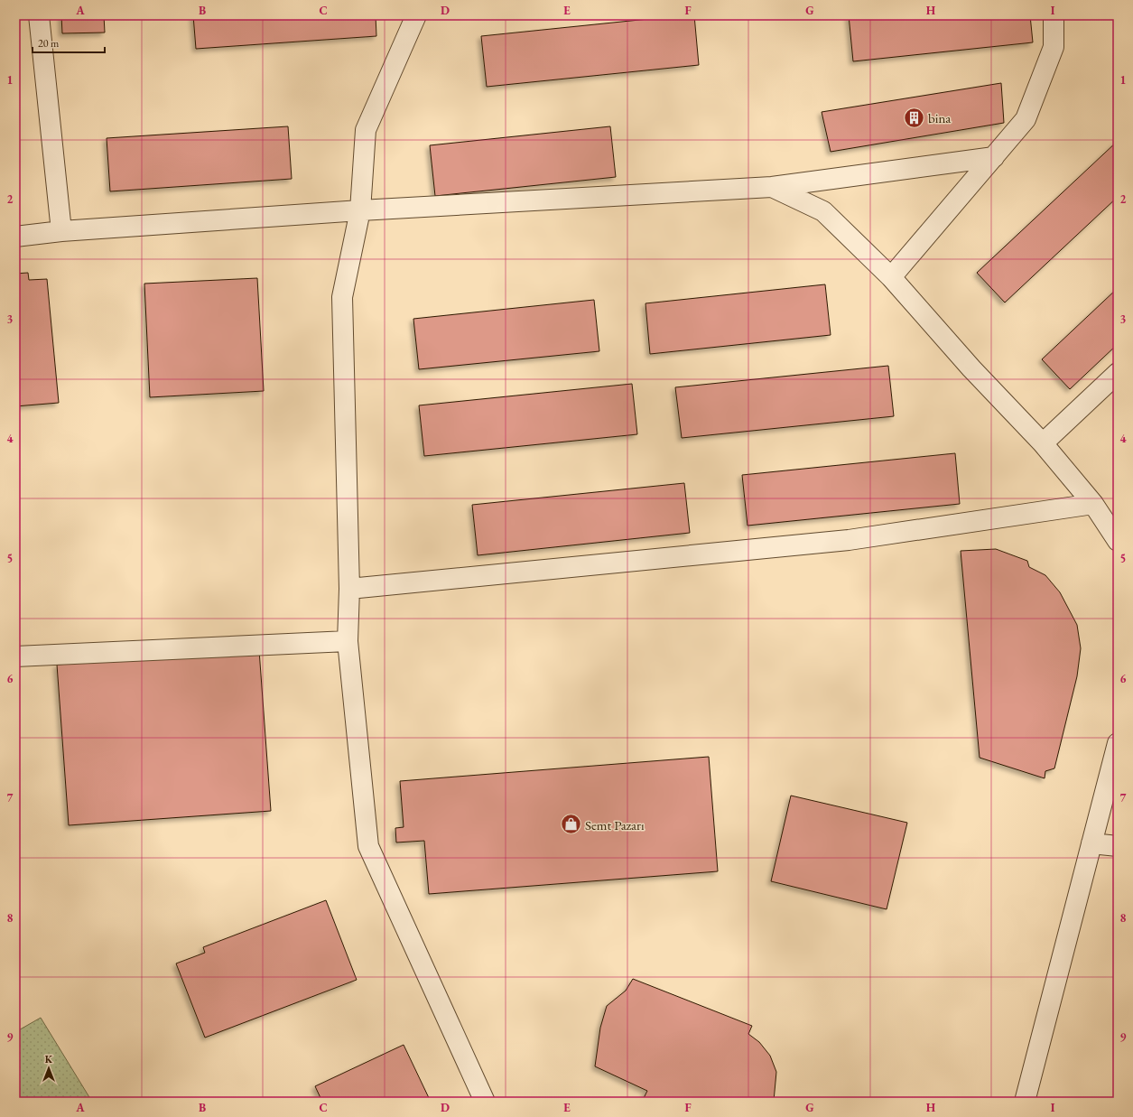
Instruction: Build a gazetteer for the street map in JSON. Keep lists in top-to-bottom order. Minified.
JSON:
{"places":{"building":["bina"],"shop":["Semt Pazarı"]},"scale_bar":"20 m","north":"top","grid":{"columns":["A","B","C","D","E","F","G","H","I"],"rows":["1","2","3","4","5","6","7","8","9"]}}
